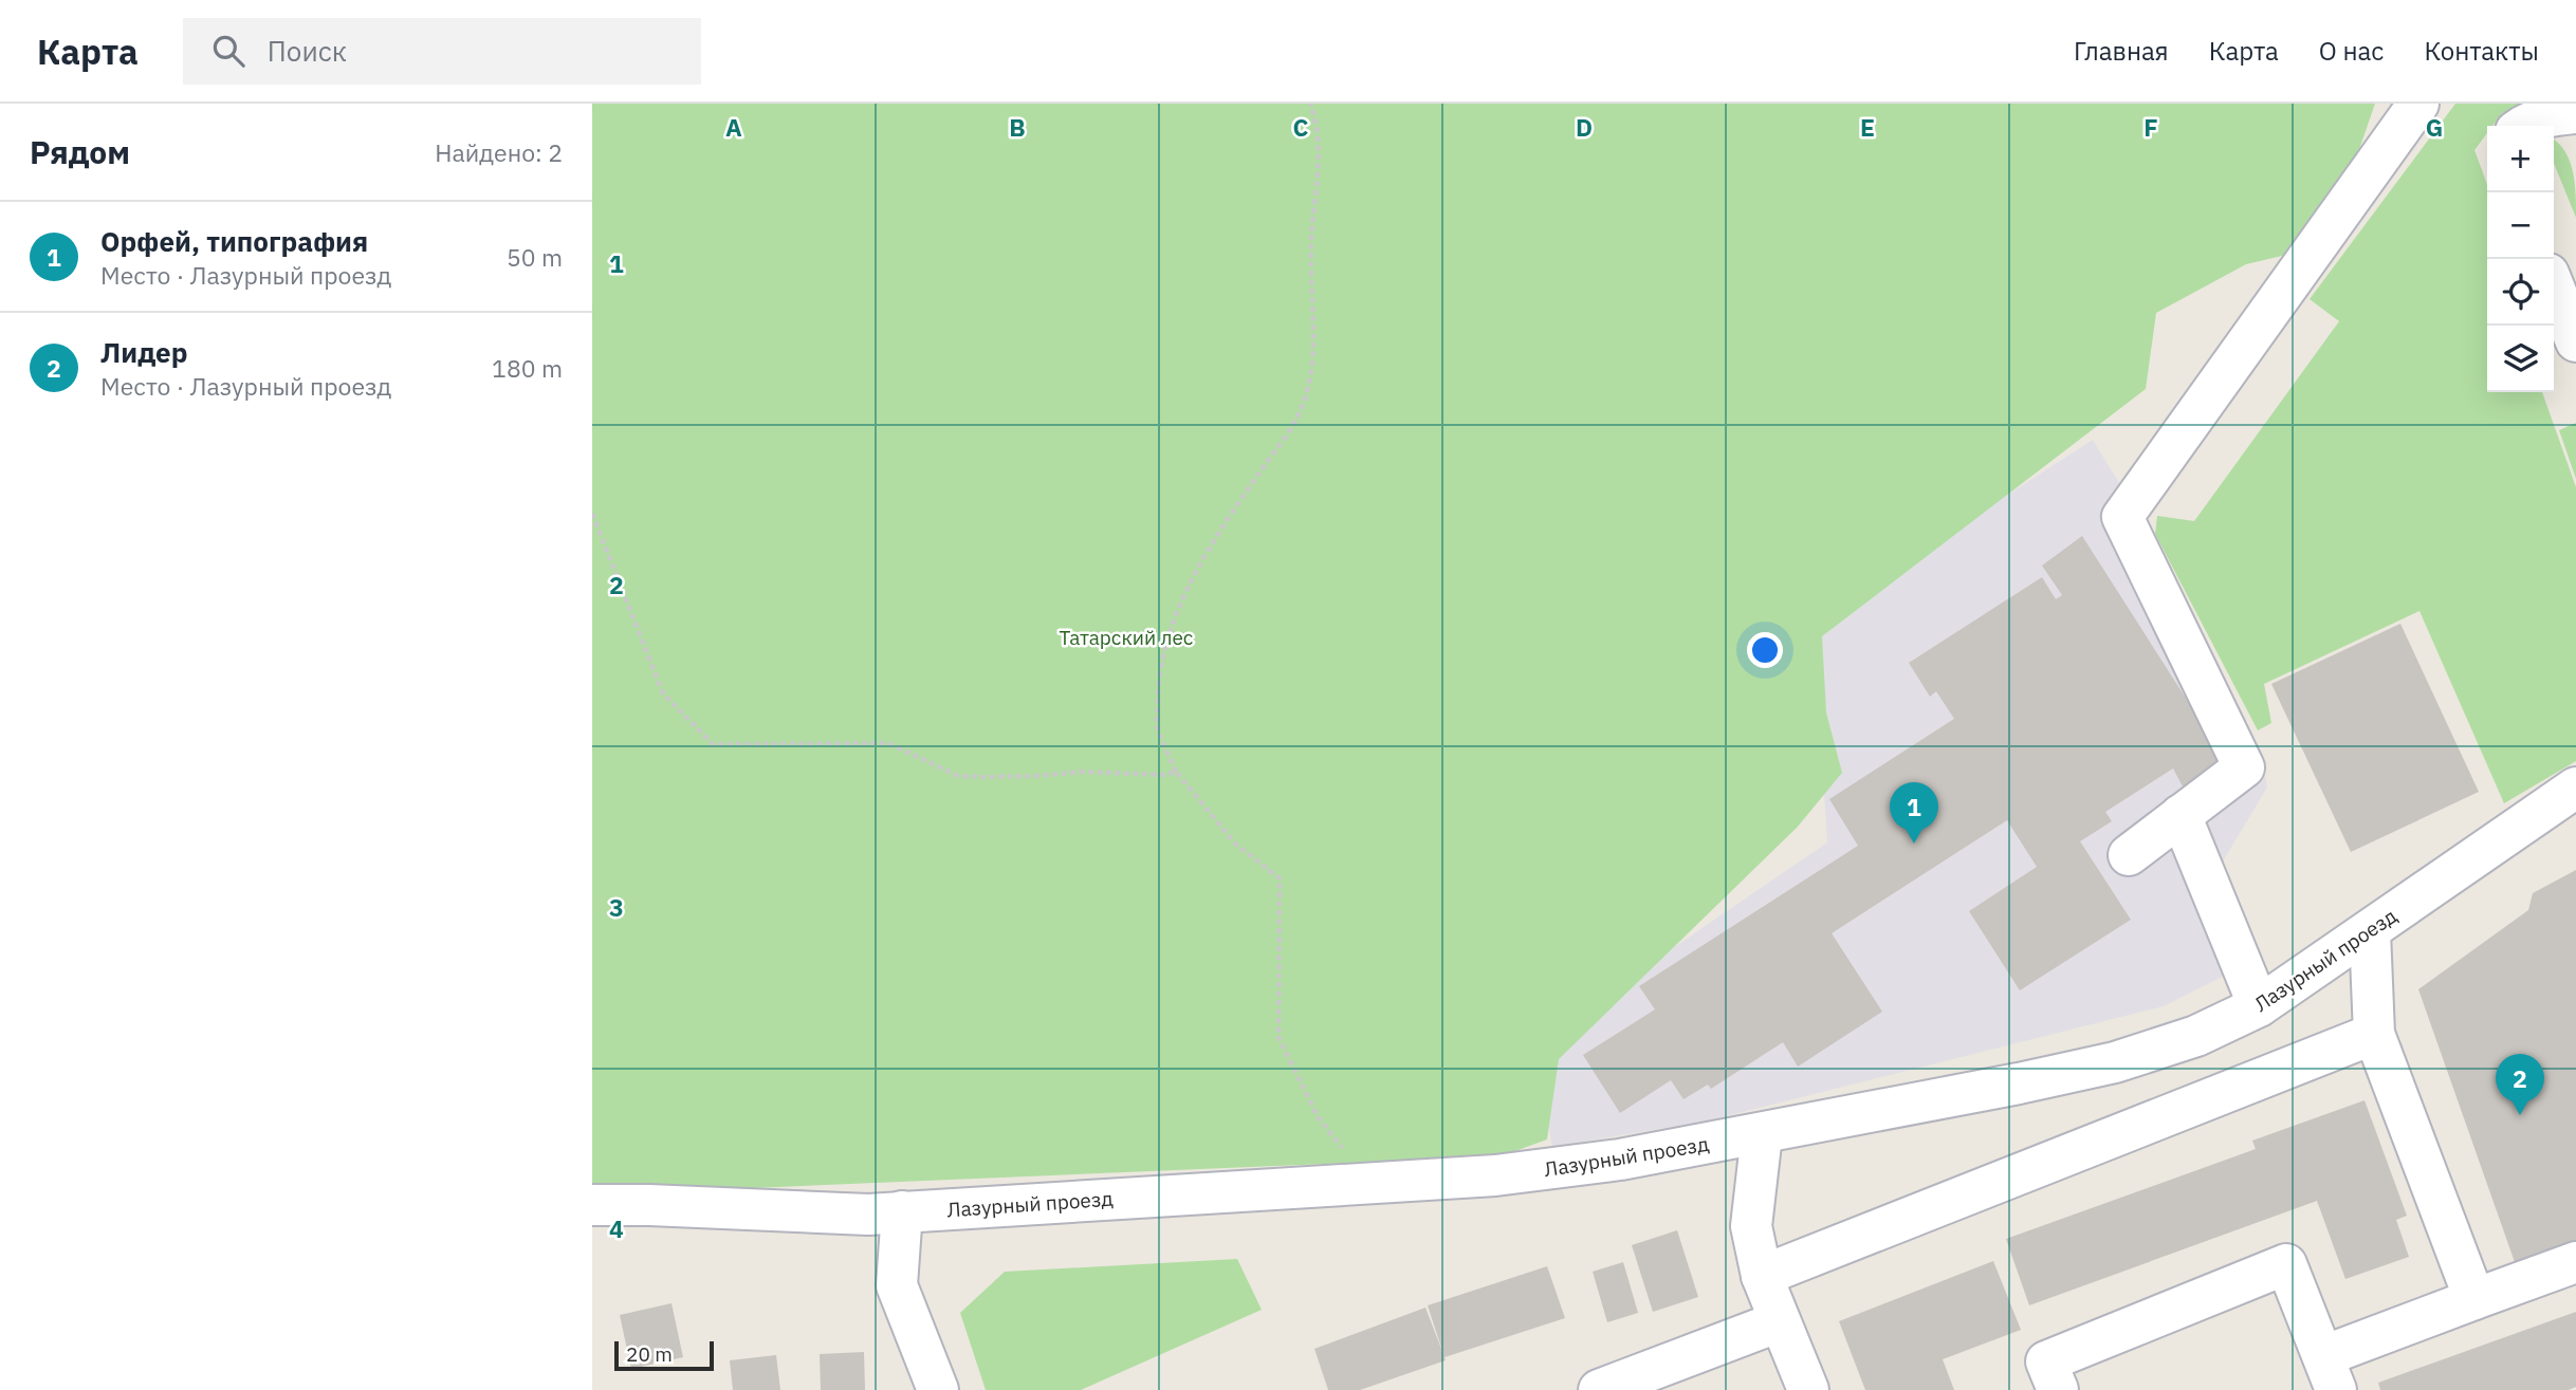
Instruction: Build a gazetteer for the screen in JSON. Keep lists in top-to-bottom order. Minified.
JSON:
{"streets":{"street":["Лазурный проезд"]},"parks":["Татарский лес"],"scale_bar":"20 m","page":{"header":"Карта","search":"Поиск","nav":["Главная","Карта","О нас","Контакты"],"heading":["Рядом","Найдено: 2"],"map_buttons":["+","−"],"list":[{"mark":"1","name":"Орфей, типография","note":"Место · Лазурный проезд","value":"50 m"},{"mark":"2","name":"Лидер","note":"Место · Лазурный проезд","value":"180 m"}],"pins":["1","2"],"scale":"20 m"},"grid":{"columns":["A","B","C","D","E","F","G"],"rows":["1","2","3","4"]}}
